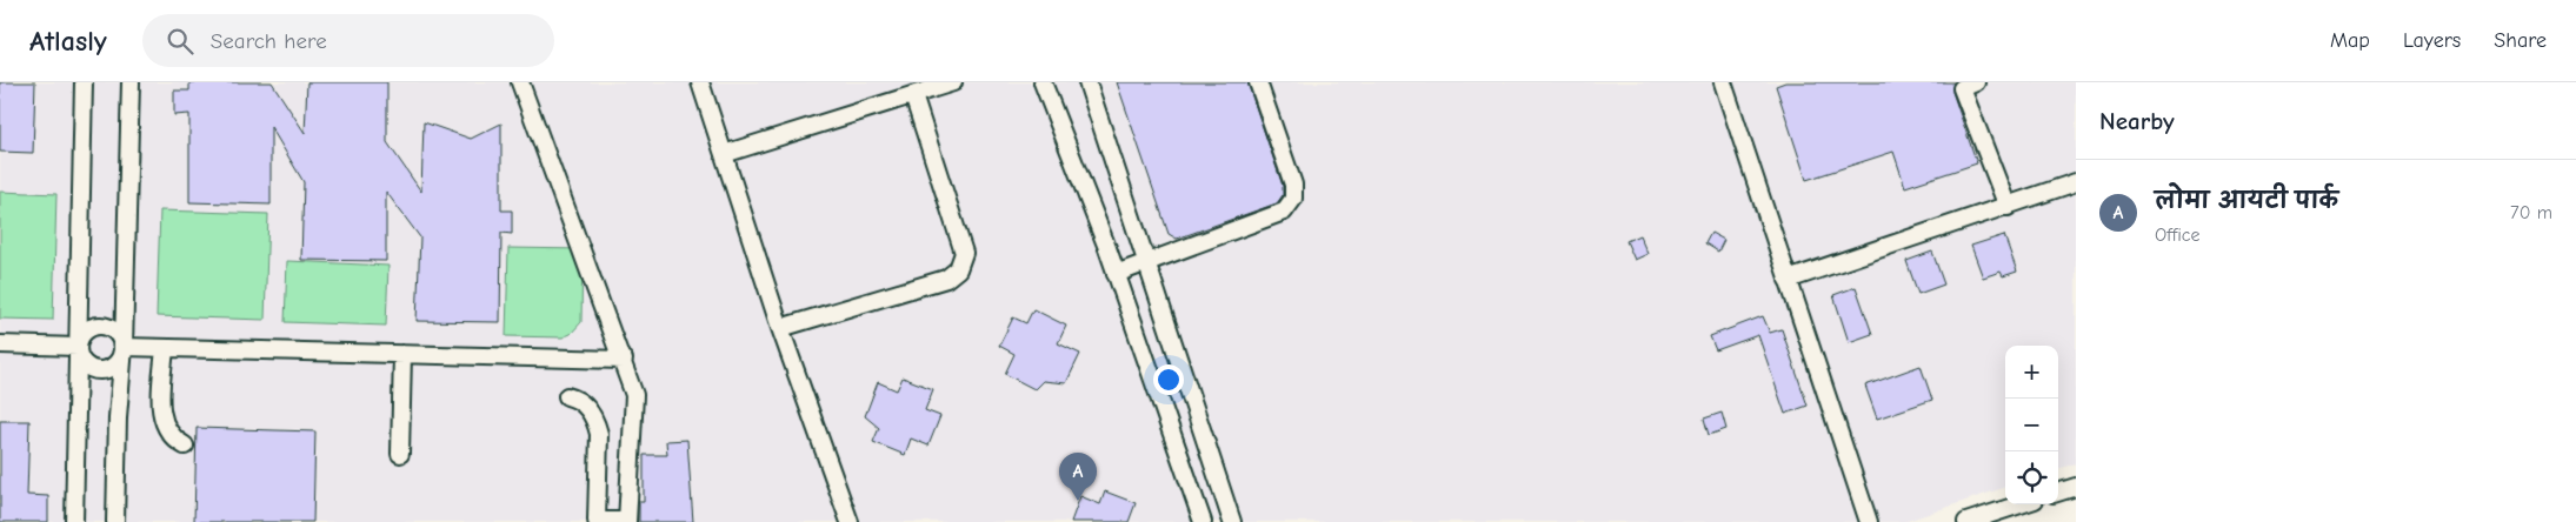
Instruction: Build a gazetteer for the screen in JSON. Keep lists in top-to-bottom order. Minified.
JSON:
{"page":{"header":"Atlasly","search":"Search here","nav":["Map","Layers","Share"],"heading":"Nearby","list":[{"mark":"A","name":"लोमा आयटी पार्क","note":"Office","value":"70 m"}],"map_buttons":["+","−"],"pins":"A"}}
